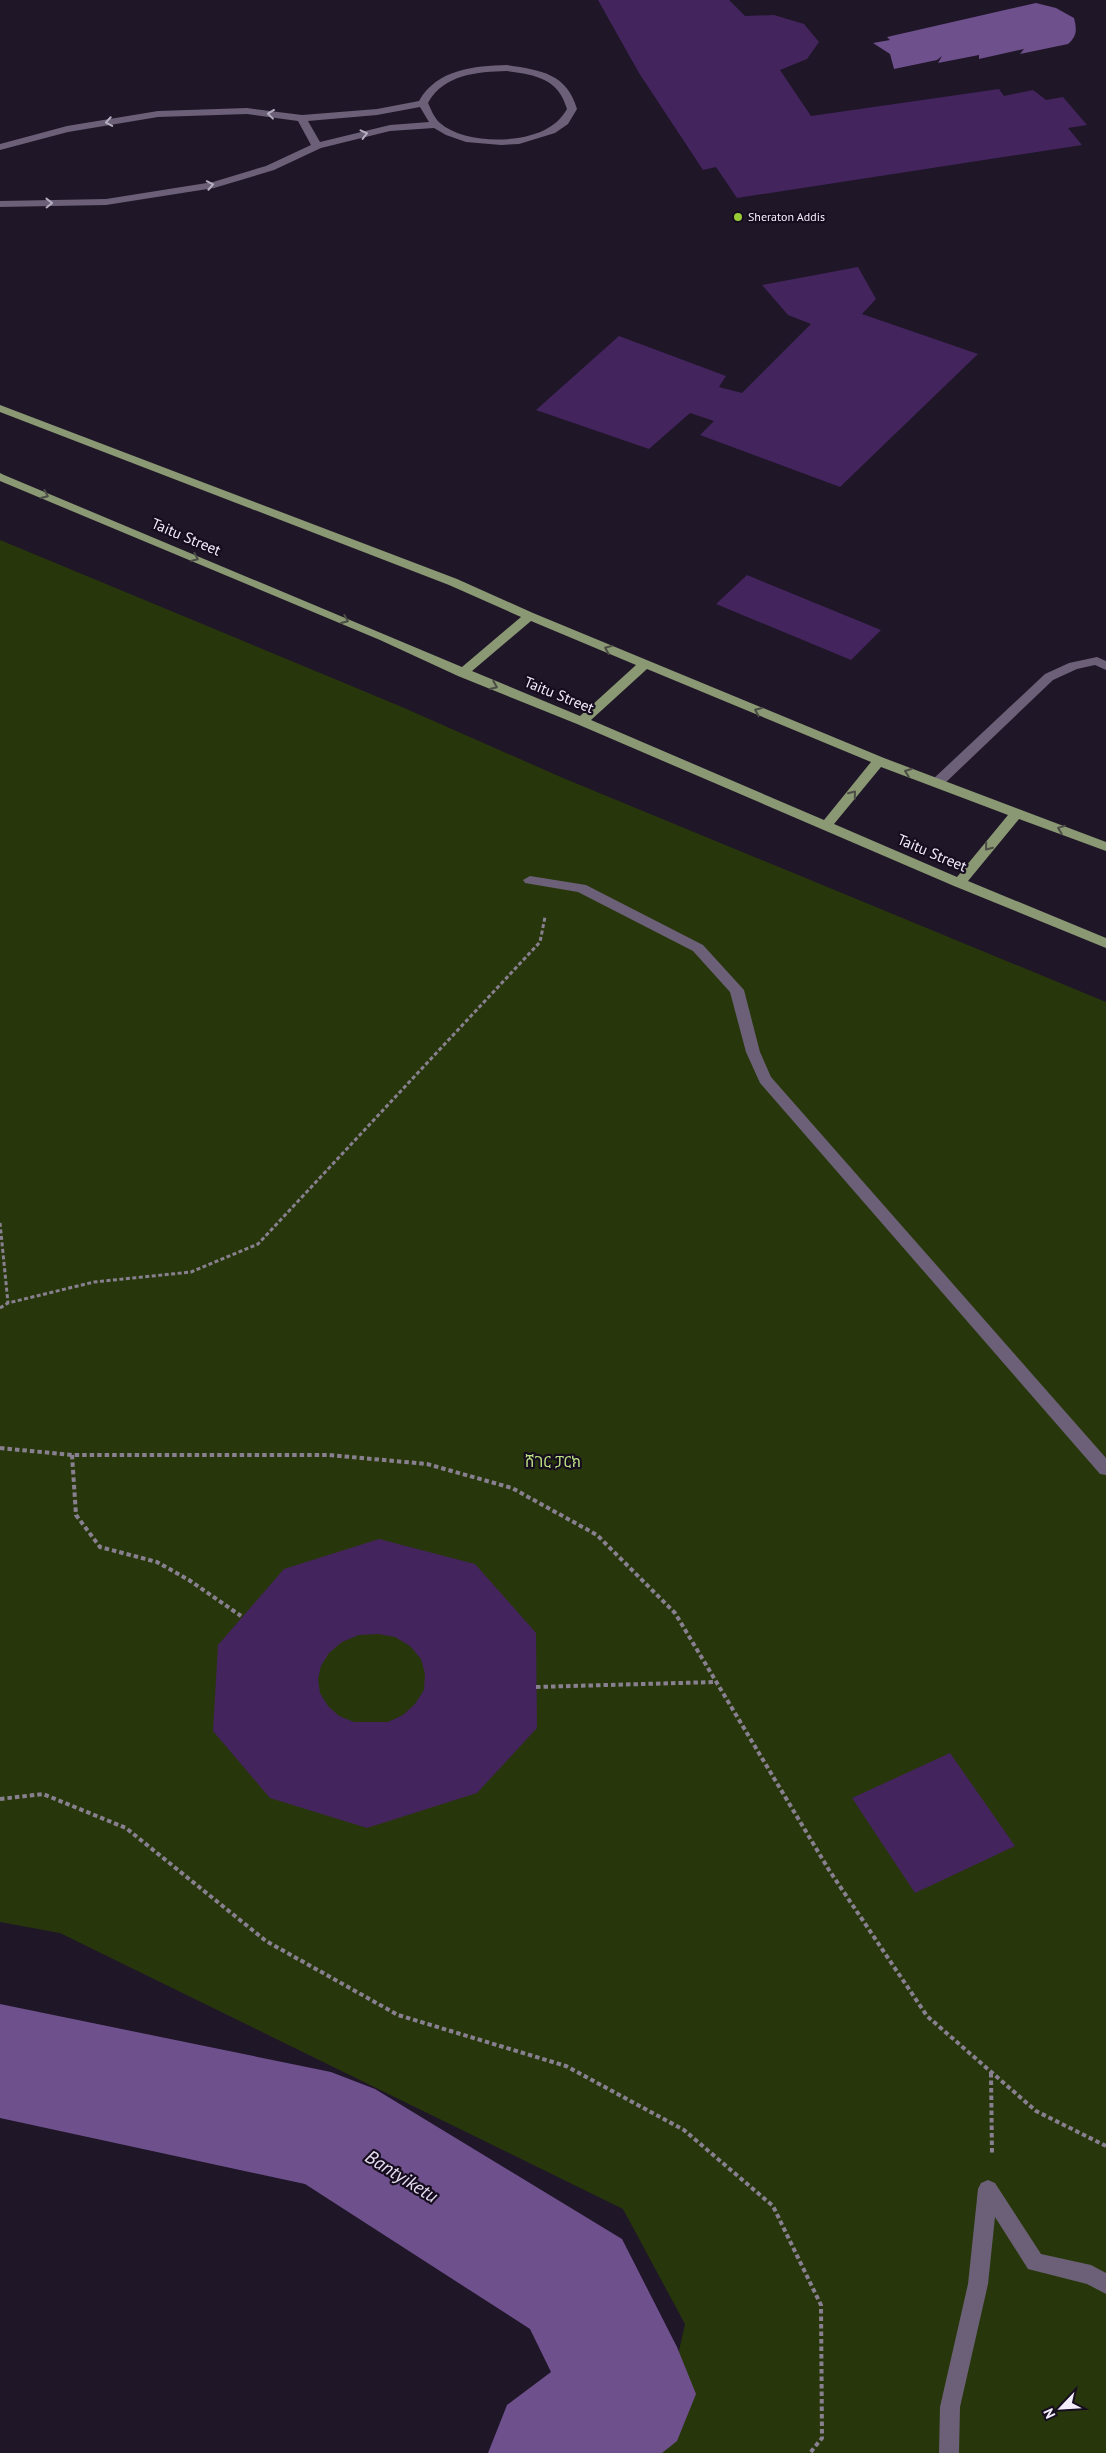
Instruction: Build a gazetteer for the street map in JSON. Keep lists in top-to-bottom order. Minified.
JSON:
{"streets":{"main road":["Taitu Street"]},"water":["Bantyiketu"],"parks":["ሸገር ፓርክ"],"places":["Sheraton Addis"],"north":"bottom left"}
